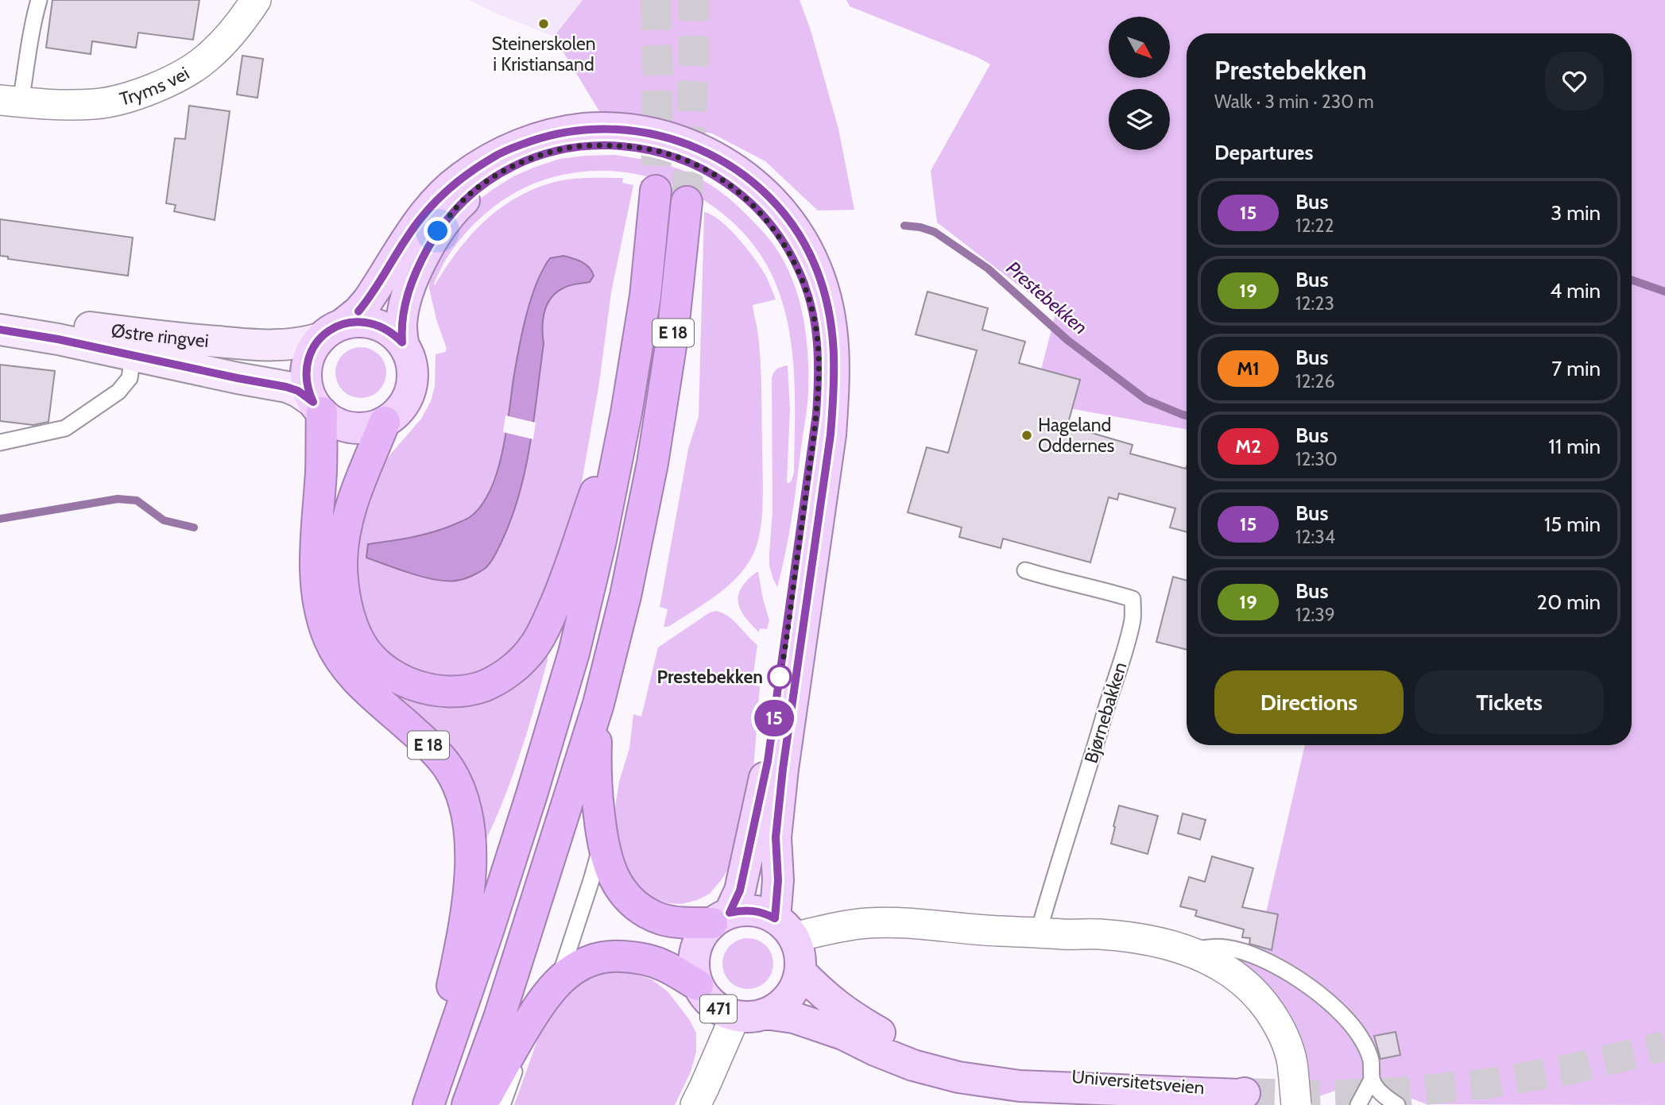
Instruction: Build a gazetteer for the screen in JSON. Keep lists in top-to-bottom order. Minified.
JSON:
{"streets":{"highway":["E 18"],"main road":["Østre ringvei","471","Universitetsveien"],"street":["Tryms vei"],"lane":["Bjørnebakken"]},"crossings":[["E 18","Østre ringvei"],["E 18","471"],["E 18","Universitetsveien"],["Østre ringvei","471"],["471","Universitetsveien"]],"water":["Prestebekken"],"places":["Steinerskolen i Kristiansand","Hageland Oddernes","Prestebekken"],"lines":["bus line 15"],"north":"bottom right","page":{"on_map":"15","heading":[["Prestebekken","Walk · 3 min · 230 m"],"Departures"],"list":[{"mark":"15","name":"Bus","note":"12:22","value":"3 min"},{"mark":"19","name":"Bus","note":"12:23","value":"4 min"},{"mark":"M1","name":"Bus","note":"12:26","value":"7 min"},{"mark":"M2","name":"Bus","note":"12:30","value":"11 min"},{"mark":"15","name":"Bus","note":"12:34","value":"15 min"},{"mark":"19","name":"Bus","note":"12:39","value":"20 min"}],"buttons":["Directions","Tickets"]}}
